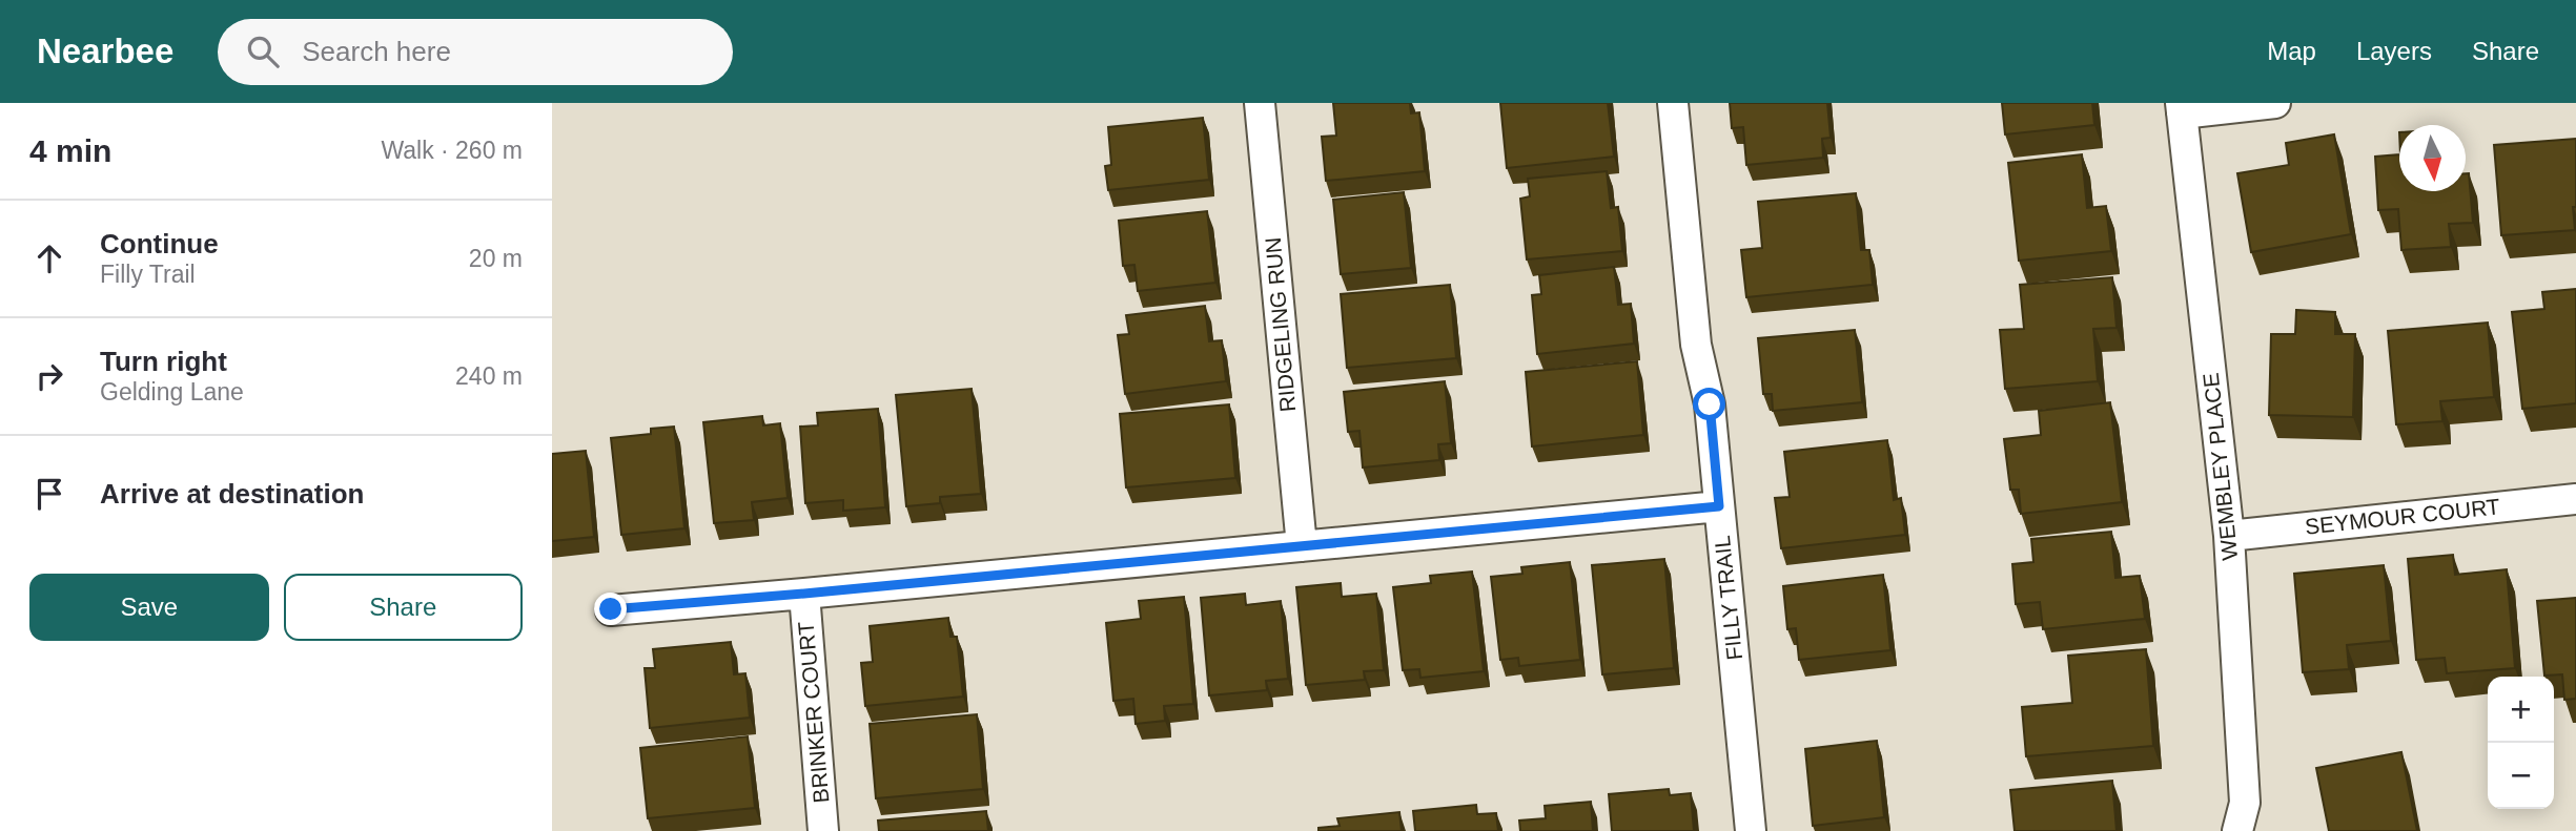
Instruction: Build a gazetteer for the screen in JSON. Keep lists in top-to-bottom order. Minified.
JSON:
{"streets":{"street":["RIDGELING RUN","WEMBLEY PLACE","SEYMOUR COURT","FILLY TRAIL","BRINKER COURT"]},"crossings":[["WEMBLEY PLACE","SEYMOUR COURT"]],"north":"bottom","page":{"header":"Nearbee","search":"Search here","nav":["Map","Layers","Share"],"heading":["4 min","Walk · 260 m"],"list":[["Continue","Filly Trail","20 m"],["Turn right","Gelding Lane","240 m"],"Arrive at destination"],"buttons":["Save","Share"],"map_buttons":["+","−"]}}
